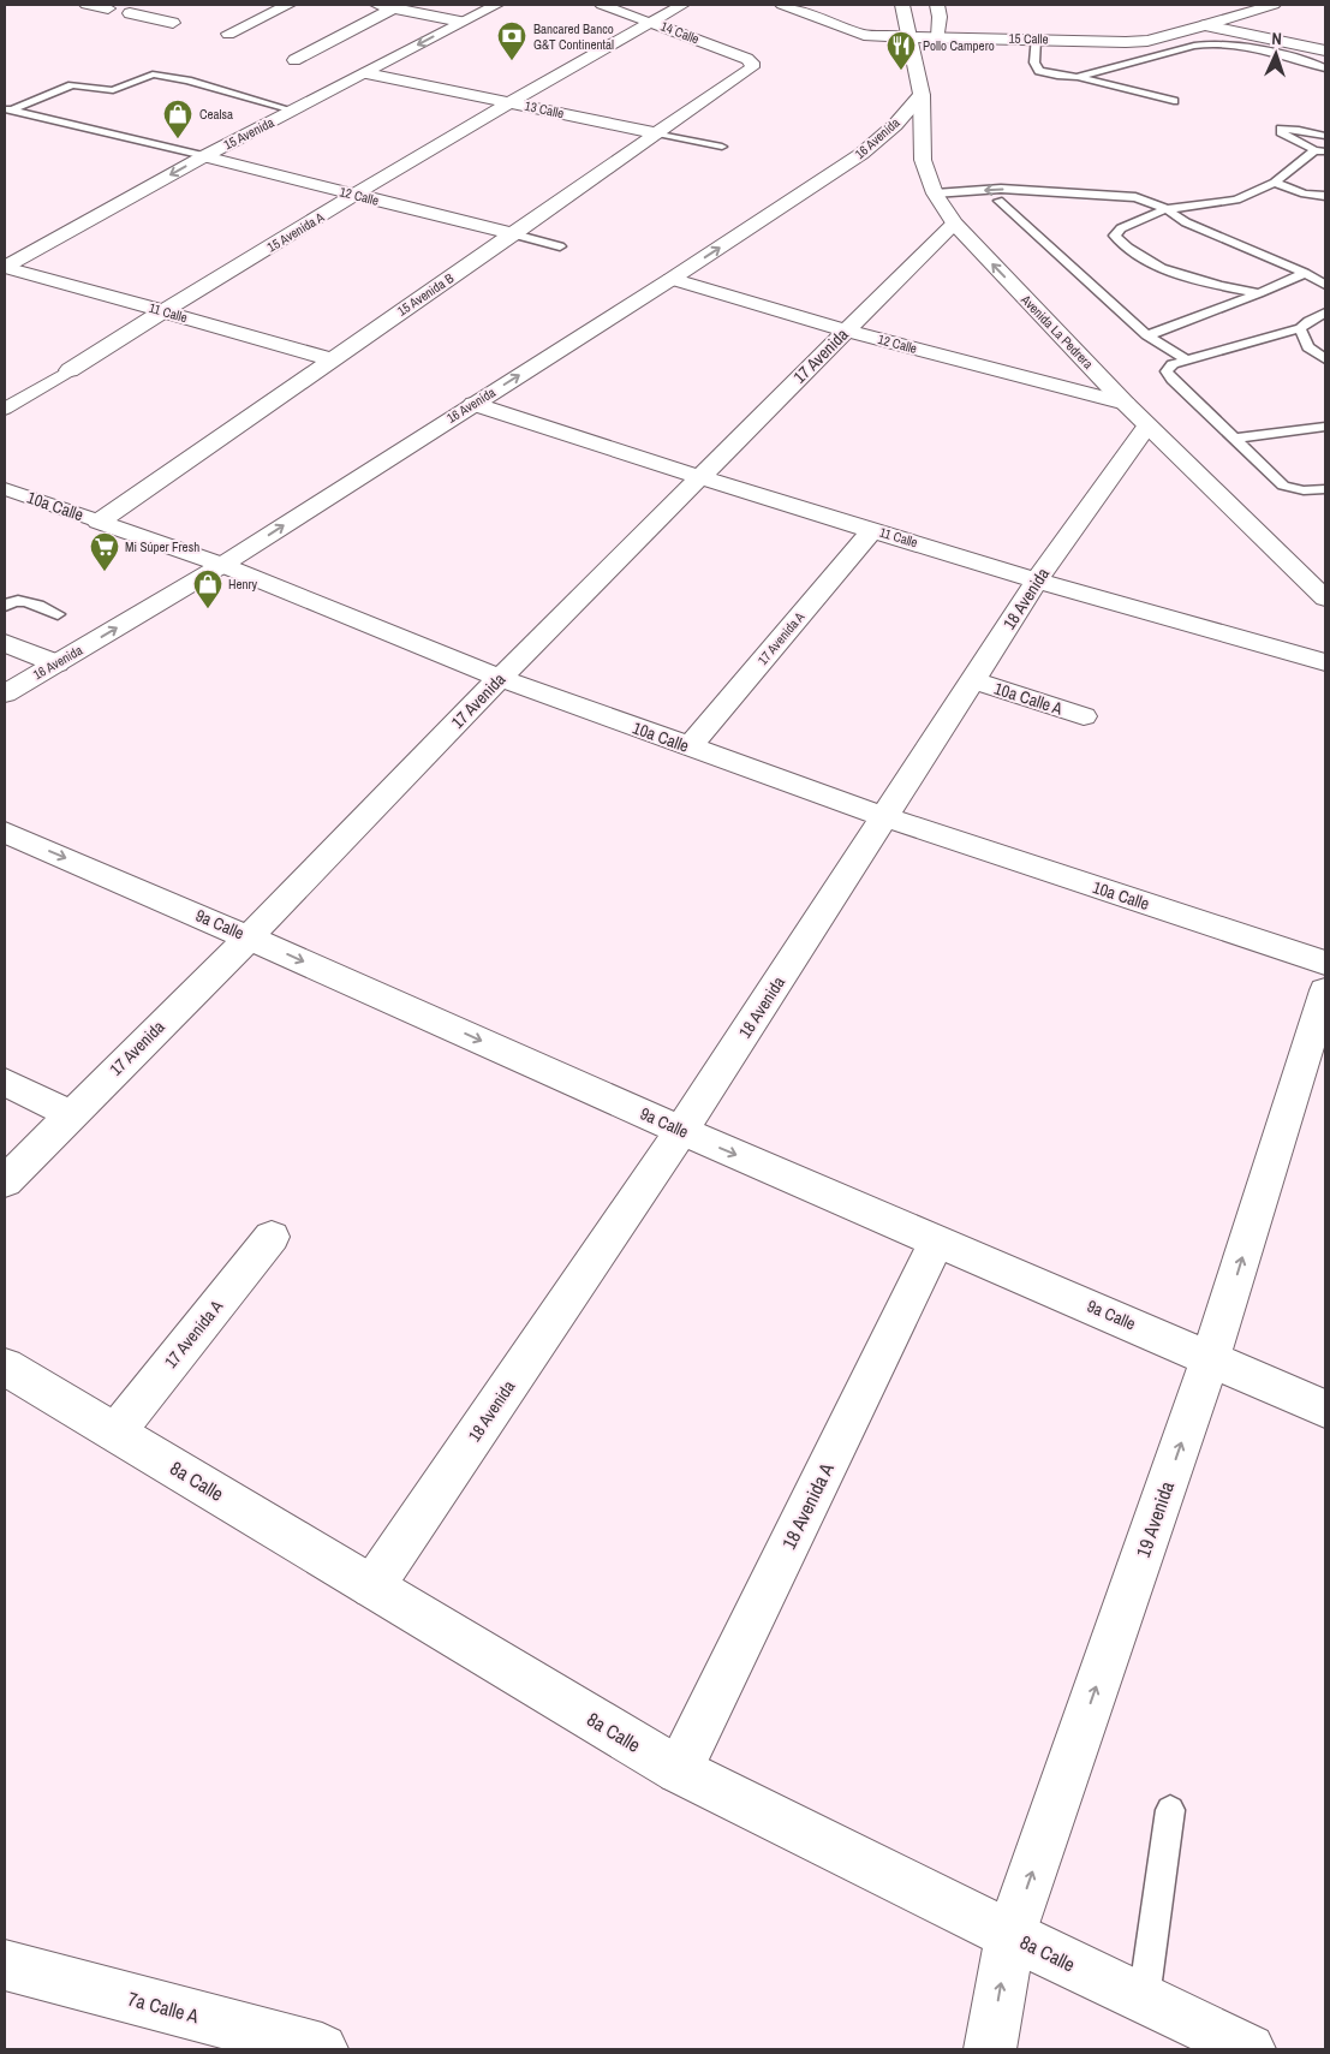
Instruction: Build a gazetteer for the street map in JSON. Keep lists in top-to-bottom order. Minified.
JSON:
{"streets":{"street":["14 Calle","15 Calle","13 Calle","15 Avenida","16 Avenida","12 Calle","15 Avenida A","15 Avenida B","11 Calle","Avenida La Pedrera","17 Avenida","10a Calle","18 Avenida","17 Avenida A","10a Calle A","9a Calle","8a Calle","18 Avenida A","19 Avenida","7a Calle A"]},"crossings":[["14 Calle","15 Avenida A"],["14 Calle","15 Avenida B"],["15 Calle","Avenida La Pedrera"],["13 Calle","15 Avenida"],["13 Calle","15 Avenida A"],["13 Calle","15 Avenida B"],["15 Avenida","12 Calle"],["15 Avenida","11 Calle"],["16 Avenida","12 Calle"],["16 Avenida","11 Calle"],["16 Avenida","Avenida La Pedrera"],["16 Avenida","10a Calle"],["12 Calle","15 Avenida A"],["12 Calle","15 Avenida B"],["12 Calle","Avenida La Pedrera"],["12 Calle","17 Avenida"],["12 Calle","18 Avenida"],["15 Avenida A","11 Calle"],["15 Avenida B","11 Calle"],["15 Avenida B","10a Calle"],["11 Calle","17 Avenida"],["11 Calle","18 Avenida"],["11 Calle","17 Avenida A"],["Avenida La Pedrera","17 Avenida"],["Avenida La Pedrera","18 Avenida"],["17 Avenida","10a Calle"],["17 Avenida","9a Calle"],["10a Calle","18 Avenida"],["10a Calle","17 Avenida A"],["18 Avenida","10a Calle A"],["18 Avenida","9a Calle"],["18 Avenida","8a Calle"],["17 Avenida A","8a Calle"],["9a Calle","18 Avenida A"],["9a Calle","19 Avenida"],["8a Calle","18 Avenida A"],["8a Calle","19 Avenida"]],"one_way":["15 Avenida","16 Avenida","Avenida La Pedrera","9a Calle","19 Avenida"],"places":{"bank":["Bancared Banco G&T Continental"],"restaurant":["Pollo Campero"],"shop":["Cealsa","Henry"],"supermarket":["Mi Súper Fresh"]},"north":"top"}
